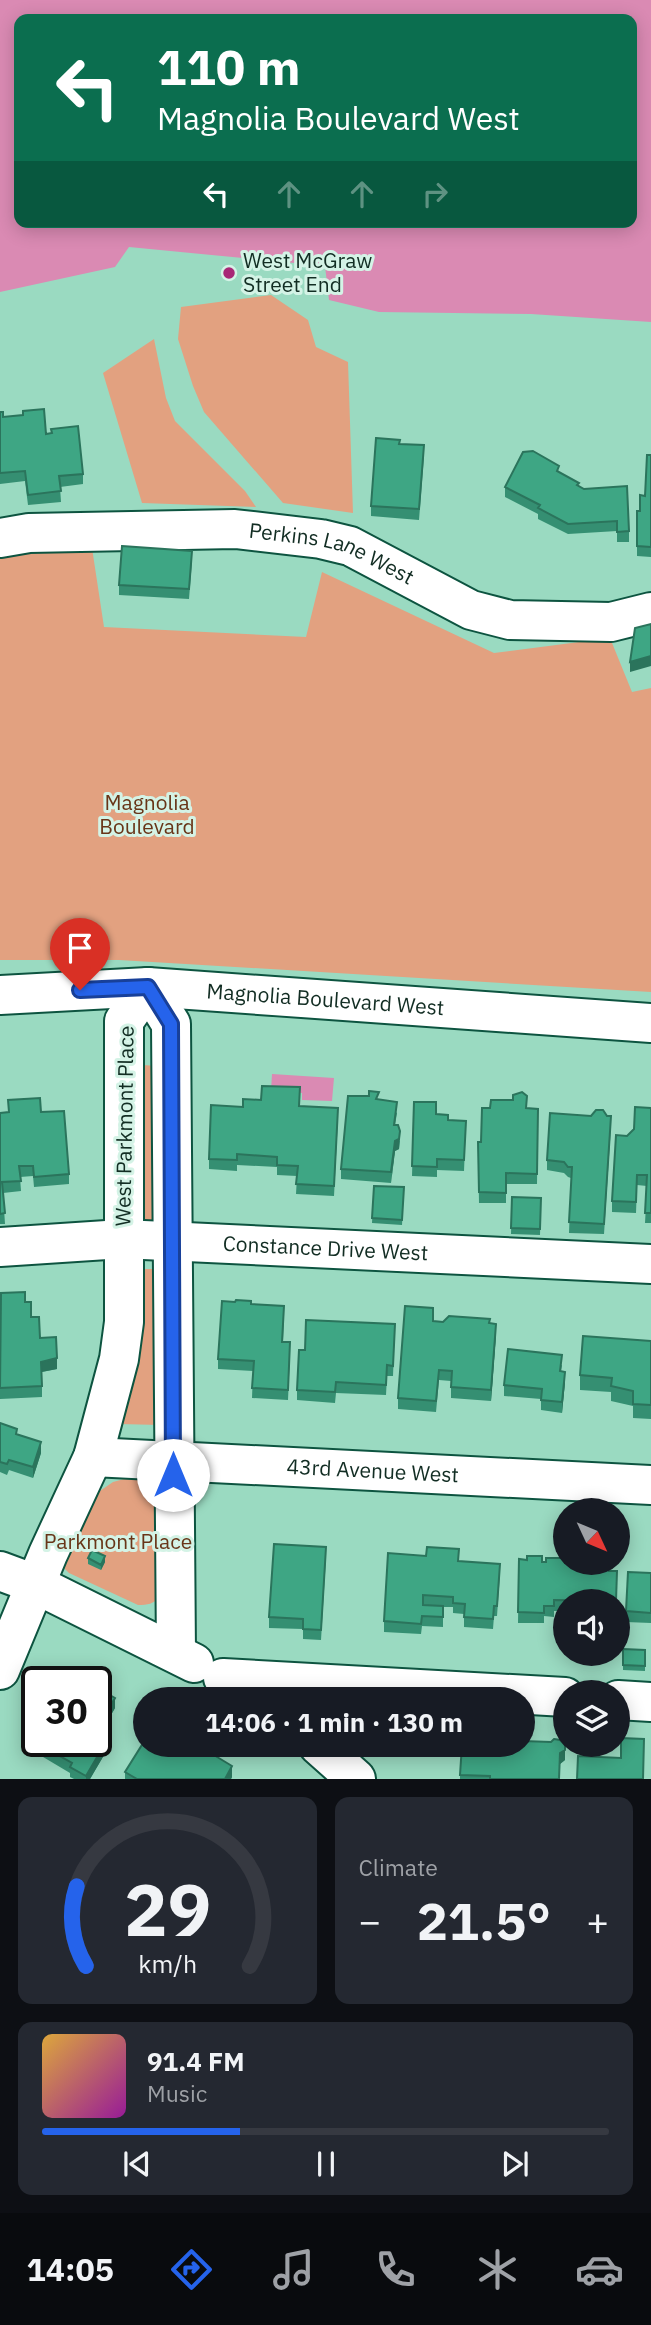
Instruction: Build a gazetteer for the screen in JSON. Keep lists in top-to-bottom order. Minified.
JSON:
{"streets":{"street":["Perkins Lane West","Magnolia Boulevard West","West Parkmont Place","Constance Drive West","43rd Avenue West"]},"crossings":[["Magnolia Boulevard West","West Parkmont Place"],["West Parkmont Place","Constance Drive West"],["West Parkmont Place","43rd Avenue West"]],"parks":["Magnolia Boulevard","Parkmont Place"],"places":["West McGraw Street End"],"north":"bottom right","page":{"turn":["110 m","Magnolia Boulevard West"],"limit":"30","trip":"14:06 · 1 min · 130 m","tile":"Climate","heat":["−","21.5°","+"],"song":["91.4 FM","Music"],"tabs":"14:05","gauge":["29","km/h"]}}
